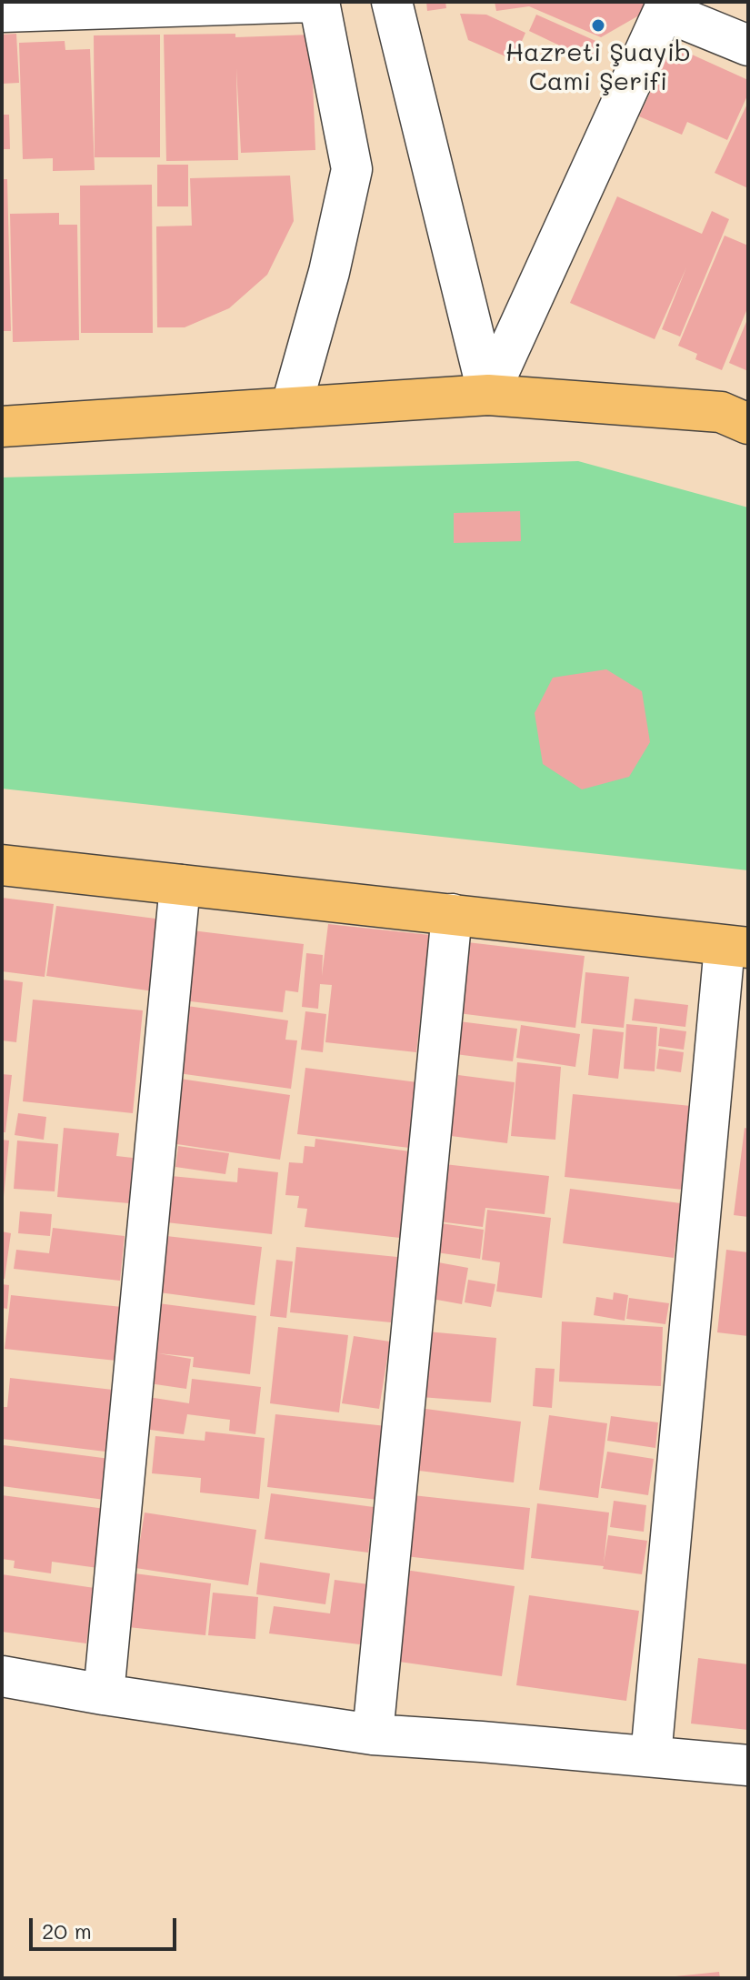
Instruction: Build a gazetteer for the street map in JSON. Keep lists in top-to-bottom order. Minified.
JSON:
{"places":["Hazreti Şuayib Cami Şerifi"],"scale_bar":"20 m"}
